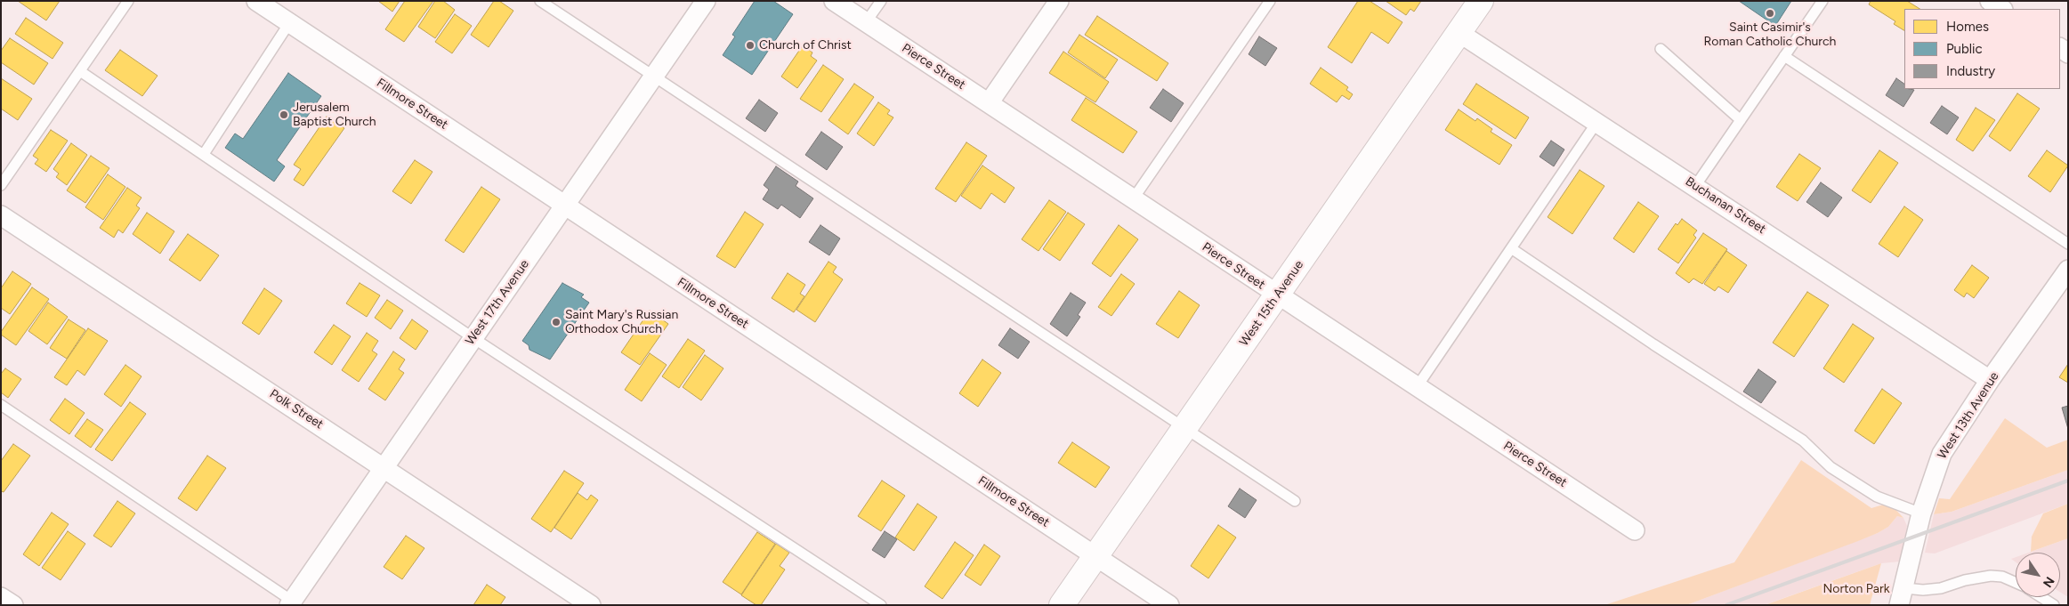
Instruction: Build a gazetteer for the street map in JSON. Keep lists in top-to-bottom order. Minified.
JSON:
{"streets":{"main road":["West 15th Avenue"],"street":["Pierce Street","Fillmore Street","Buchanan Street","West 17th Avenue","Polk Street","West 13th Avenue"]},"crossings":[["Pierce Street","West 15th Avenue"],["Fillmore Street","West 17th Avenue"],["Fillmore Street","West 15th Avenue"],["Buchanan Street","West 15th Avenue"],["Buchanan Street","West 13th Avenue"],["West 17th Avenue","Polk Street"]],"parks":["Norton Park"],"places":["Saint Casimir's Roman Catholic Church","Church of Christ","Jerusalem Baptist Church","Saint Mary's Russian Orthodox Church"],"legend":["Homes","Public","Industry"],"north":"bottom right"}
